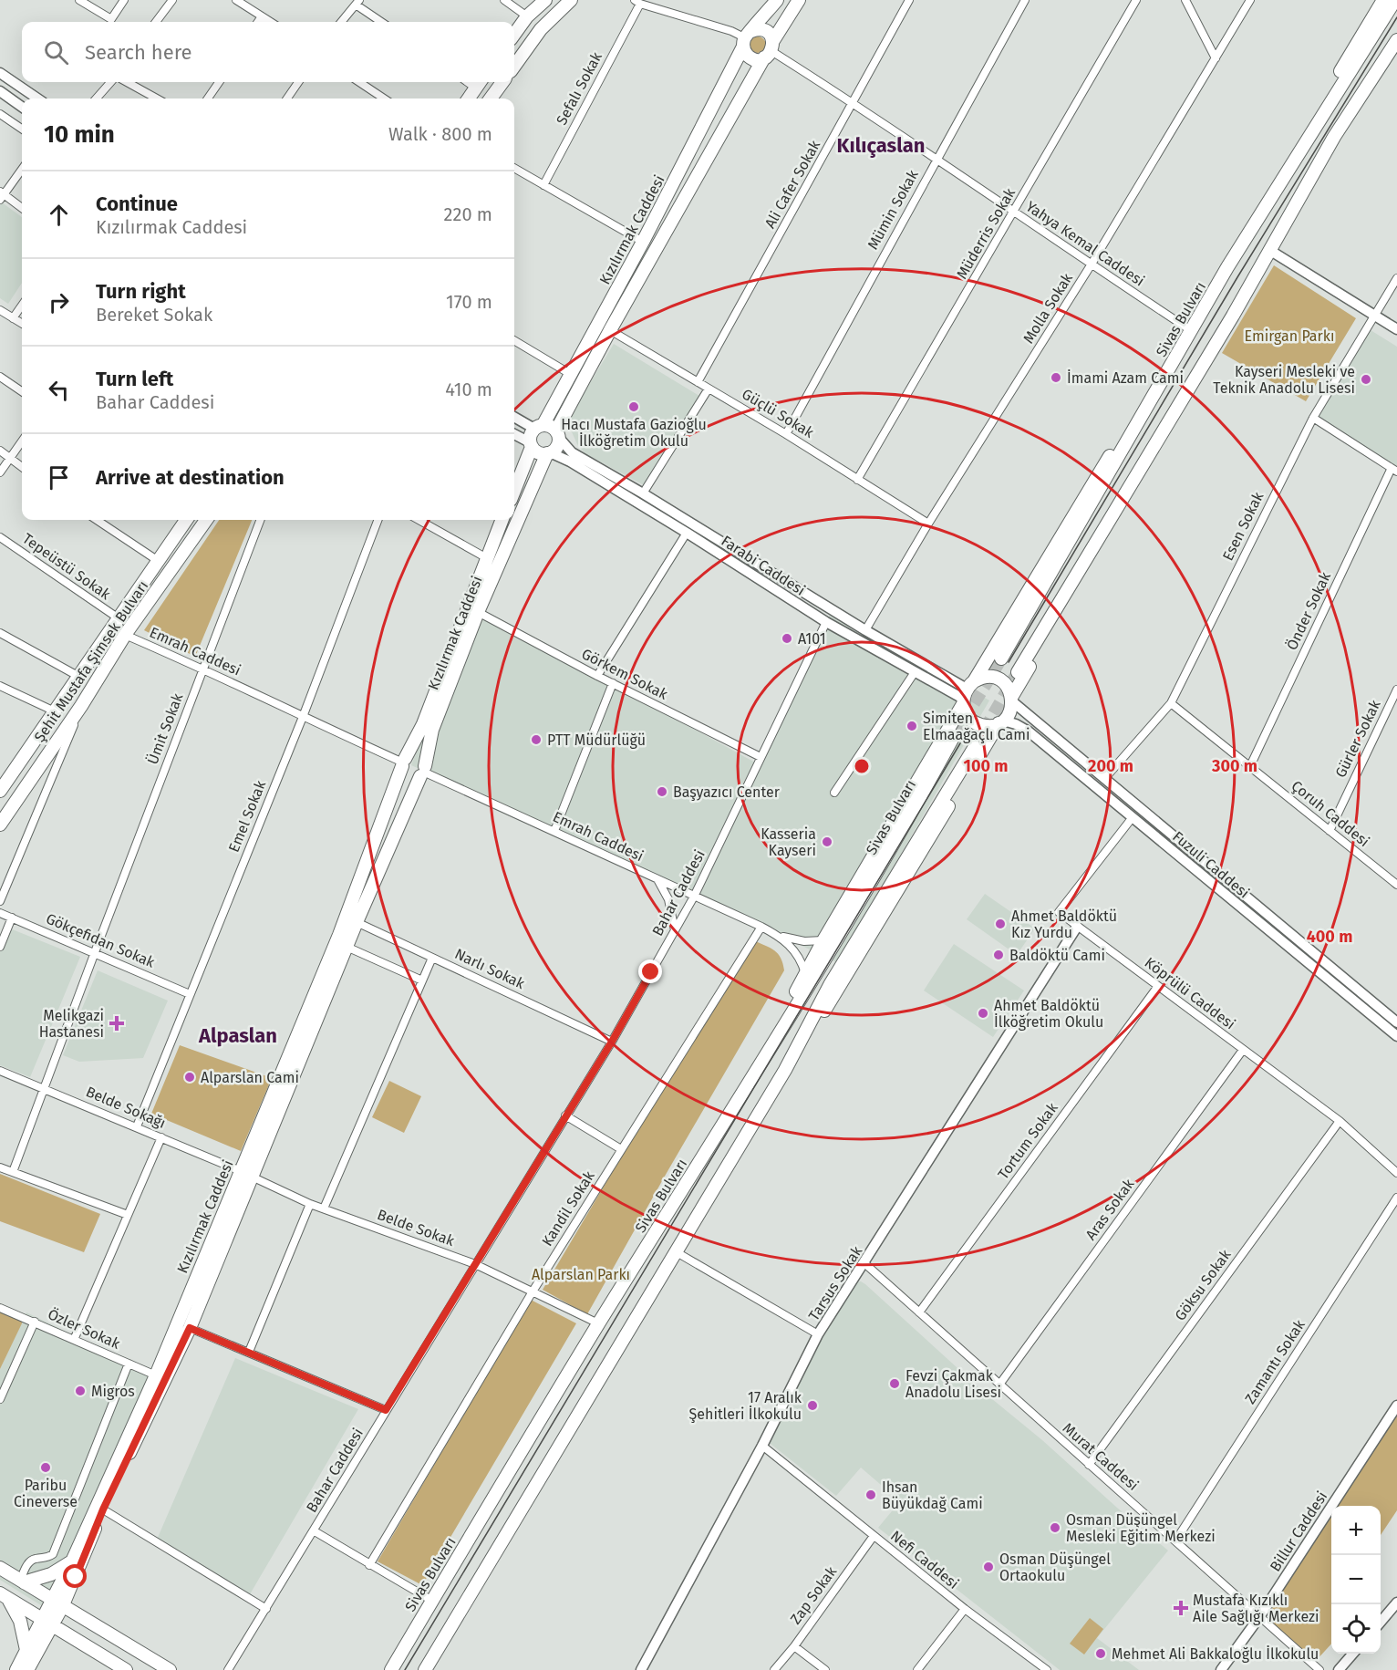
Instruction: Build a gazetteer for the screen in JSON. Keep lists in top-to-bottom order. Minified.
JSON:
{"streets":{"main road":["Kızılırmak Caddesi","Sivas Bulvarı","Şehit Mustafa Şimsek Bulvarı"],"street":["Sefalı Sokak","Ali Cafer Sokak","Mümin Sokak","Müderris Sokak","Yahya Kemal Caddesi","Molla Sokak","Güçlü Sokak","Esen Sokak","Farabi Caddesi","Tepeüstü Sokak","Önder Sokak","Emrah Caddesi","Görkem Sokak","Ümit Sokak","Gürler Sokak","Çoruh Caddesi","Emel Sokak","Fuzuli Caddesi","Bahar Caddesi","Gökçefidan Sokak","Narlı Sokak","Köprülü Caddesi","Belde Sokağı","Tortum Sokak","Kandil Sokak","Aras Sokak","Belde Sokak","Tarsus Sokak","Göksu Sokak","Özler Sokak","Zamantı Sokak","Murat Caddesi","Billur Caddesi","Nefi Caddesi","Zap Sokak"]},"crossings":[["Ali Cafer Sokak","Yahya Kemal Caddesi"],["Ali Cafer Sokak","Güçlü Sokak"],["Mümin Sokak","Yahya Kemal Caddesi"],["Mümin Sokak","Güçlü Sokak"],["Kızılırmak Caddesi","Yahya Kemal Caddesi"],["Kızılırmak Caddesi","Güçlü Sokak"],["Kızılırmak Caddesi","Farabi Caddesi"],["Kızılırmak Caddesi","Emrah Caddesi"],["Kızılırmak Caddesi","Görkem Sokak"],["Kızılırmak Caddesi","Narlı Sokak"],["Kızılırmak Caddesi","Belde Sokağı"],["Kızılırmak Caddesi","Belde Sokak"],["Kızılırmak Caddesi","Özler Sokak"],["Müderris Sokak","Yahya Kemal Caddesi"],["Müderris Sokak","Güçlü Sokak"],["Yahya Kemal Caddesi","Molla Sokak"],["Yahya Kemal Caddesi","Sivas Bulvarı"],["Molla Sokak","Güçlü Sokak"],["Molla Sokak","Farabi Caddesi"],["Sivas Bulvarı","Belde Sokak"],["Esen Sokak","Çoruh Caddesi"],["Esen Sokak","Fuzuli Caddesi"],["Farabi Caddesi","Fuzuli Caddesi"],["Farabi Caddesi","Bahar Caddesi"],["Tepeüstü Sokak","Şehit Mustafa Şimsek Bulvarı"],["Önder Sokak","Çoruh Caddesi"],["Emrah Caddesi","Şehit Mustafa Şimsek Bulvarı"],["Emrah Caddesi","Ümit Sokak"],["Emrah Caddesi","Emel Sokak"],["Emrah Caddesi","Bahar Caddesi"],["Emrah Caddesi","Kandil Sokak"],["Görkem Sokak","Bahar Caddesi"],["Ümit Sokak","Gökçefidan Sokak"],["Ümit Sokak","Belde Sokağı"],["Gürler Sokak","Çoruh Caddesi"],["Emel Sokak","Gökçefidan Sokak"],["Emel Sokak","Belde Sokağı"],["Fuzuli Caddesi","Köprülü Caddesi"],["Bahar Caddesi","Narlı Sokak"],["Bahar Caddesi","Belde Sokak"],["Köprülü Caddesi","Tortum Sokak"],["Köprülü Caddesi","Aras Sokak"],["Köprülü Caddesi","Tarsus Sokak"],["Köprülü Caddesi","Göksu Sokak"],["Belde Sokağı","Belde Sokak"],["Tortum Sokak","Murat Caddesi"],["Kandil Sokak","Belde Sokak"],["Aras Sokak","Murat Caddesi"],["Tarsus Sokak","Murat Caddesi"],["Tarsus Sokak","Nefi Caddesi"],["Göksu Sokak","Murat Caddesi"],["Zamantı Sokak","Murat Caddesi"],["Murat Caddesi","Billur Caddesi"],["Nefi Caddesi","Zap Sokak"]],"districts":["Kılıçaslan","Alpaslan"],"parks":["Emirgan Parkı","Alparslan Parkı"],"places":{"other":["İmami Azam Cami","Kayseri Mesleki ve Teknik Anadolu Lisesi","Hacı Mustafa Gazioğlu İlköğretim Okulu","A101","Simiten Elmaağaçlı Cami","PTT Müdürlüğü","Başyazıcı Center","Kasseria Kayseri","Ahmet Baldöktü Kız Yurdu","Baldöktü Cami","Ahmet Baldöktü İlköğretim Okulu","Alparslan Cami","Fevzi Çakmak Anadolu Lisesi","Migros","17 Aralık Şehitleri İlkokulu","Paribu Cineverse","Ihsan Büyükdağ Cami","Osman Düşüngel Mesleki Eğitim Merkezi","Osman Düşüngel Ortaokulu","Mehmet Ali Bakkaloğlu İlkokulu"],"health":["Melikgazi Hastanesi","Mustafa Kızıklı Aile Sağlığı Merkezi"]},"page":{"search":"Search here","heading":["10 min","Walk · 800 m"],"list":[["Continue","Kızılırmak Caddesi","220 m"],["Turn right","Bereket Sokak","170 m"],["Turn left","Bahar Caddesi","410 m"],"Arrive at destination"],"map_buttons":["+","−"]},"rings":["100 m","200 m","300 m","400 m"]}
